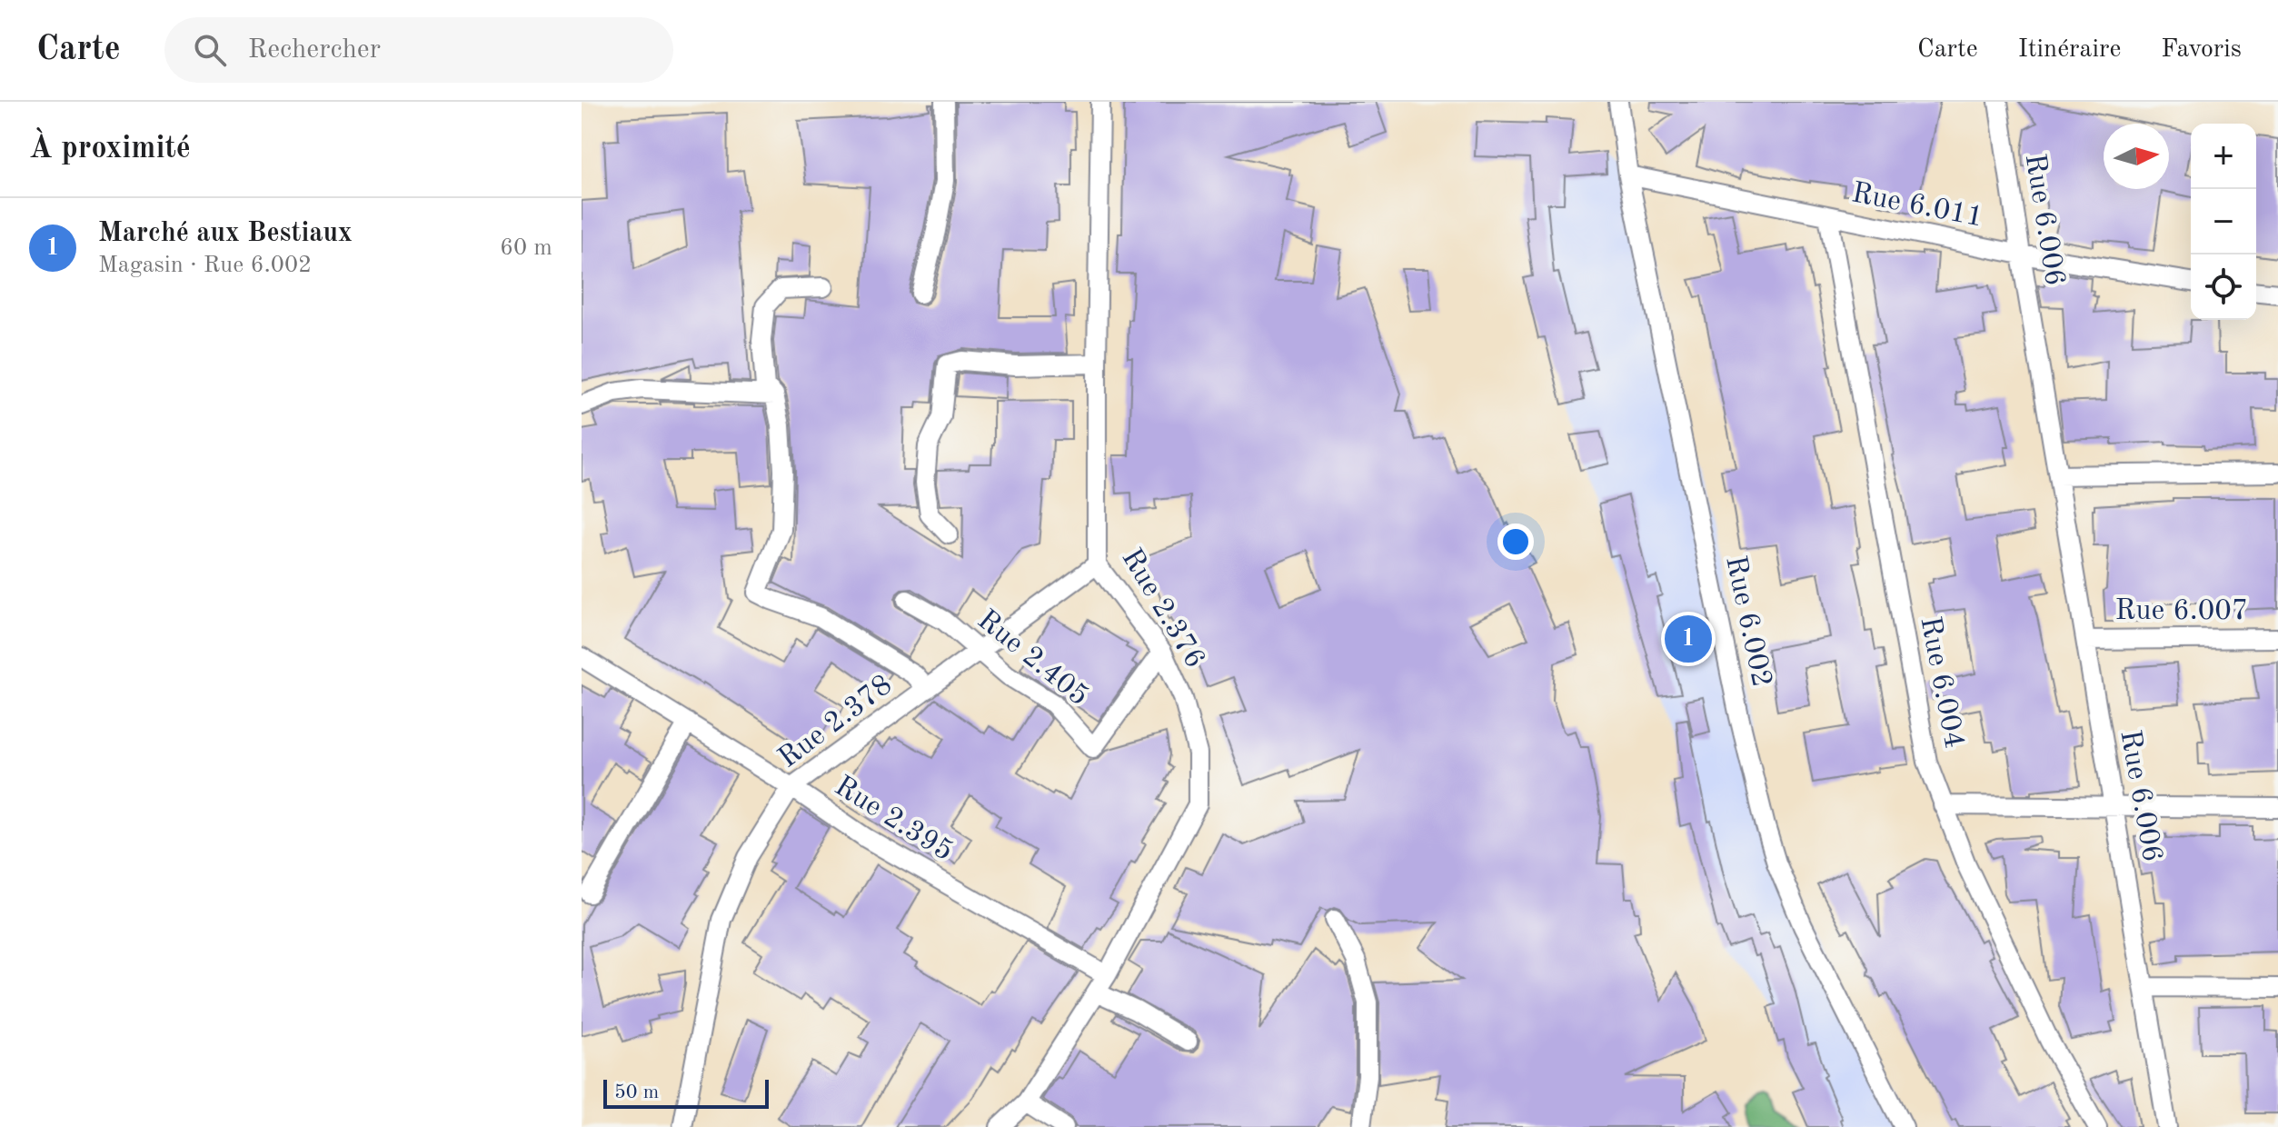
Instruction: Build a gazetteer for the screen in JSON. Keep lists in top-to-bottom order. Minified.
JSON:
{"streets":{"street":["Rue 6.011","Rue 6.006","Rue 2.376","Rue 6.007","Rue 6.002","Rue 2.405","Rue 6.004","Rue 2.378","Rue 2.395"]},"crossings":[["Rue 6.011","Rue 6.006"],["Rue 6.011","Rue 6.002"],["Rue 6.011","Rue 6.004"],["Rue 6.006","Rue 6.007"],["Rue 2.376","Rue 2.405"],["Rue 2.376","Rue 2.378"],["Rue 2.376","Rue 2.395"],["Rue 2.405","Rue 2.378"],["Rue 2.378","Rue 2.395"]],"scale_bar":"50 m","north":"right","page":{"header":"Carte","search":"Rechercher","nav":["Carte","Itinéraire","Favoris"],"heading":"À proximité","map_buttons":["+","−"],"list":[{"mark":"1","name":"Marché aux Bestiaux","note":"Magasin · Rue 6.002","value":"60 m"}],"pins":"1","scale":"50 m"}}
